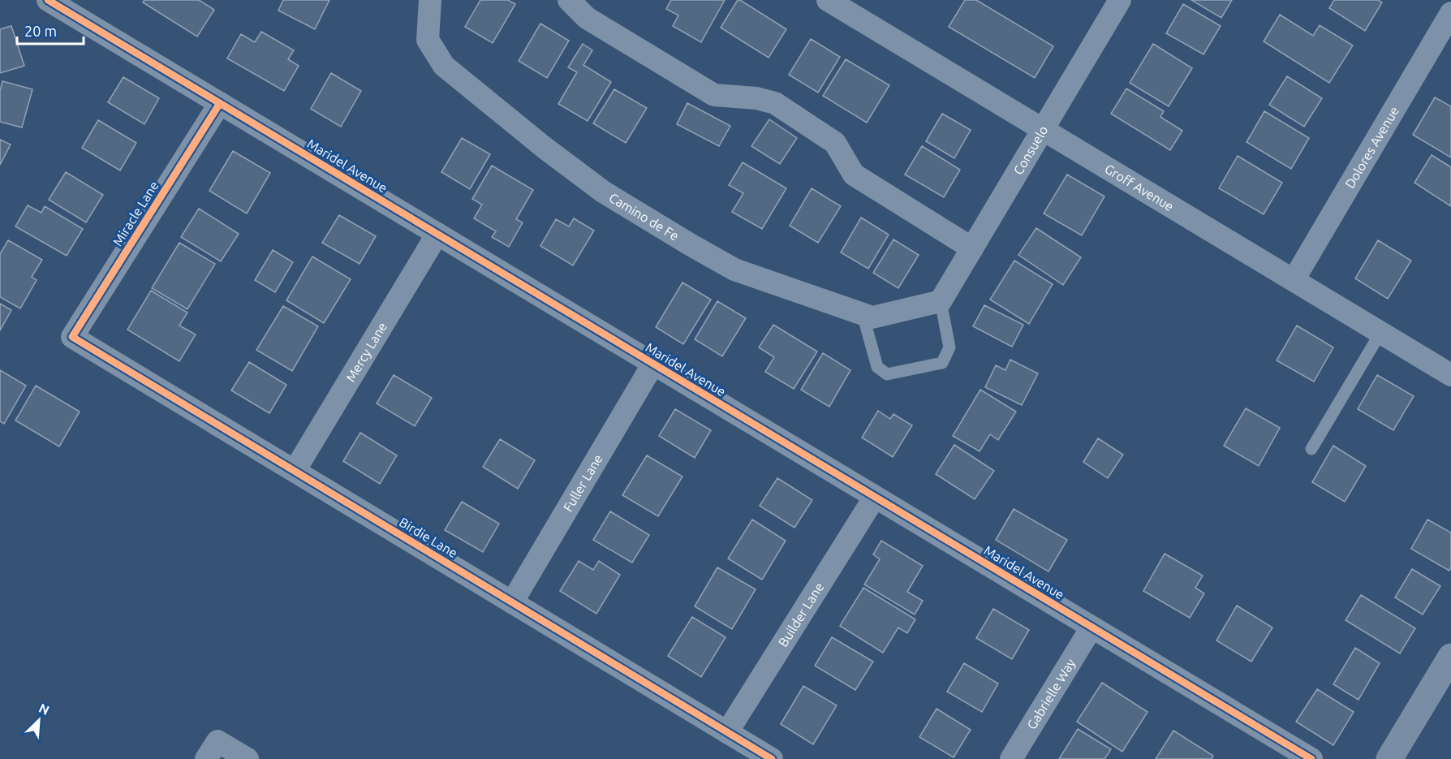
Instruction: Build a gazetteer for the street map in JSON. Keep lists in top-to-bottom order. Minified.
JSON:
{"streets":{"street":["Dolores Avenue","Consuelo","Maridel Avenue","Groff Avenue","Miracle Lane","Camino de Fe","Mercy Lane","Fuller Lane","Birdie Lane","Builder Lane","Gabrielle Way"]},"crossings":[["Dolores Avenue","Groff Avenue"],["Consuelo","Groff Avenue"],["Consuelo","Camino de Fe"],["Maridel Avenue","Miracle Lane"],["Maridel Avenue","Mercy Lane"],["Maridel Avenue","Fuller Lane"],["Maridel Avenue","Builder Lane"],["Maridel Avenue","Gabrielle Way"],["Miracle Lane","Birdie Lane"],["Mercy Lane","Birdie Lane"],["Fuller Lane","Birdie Lane"],["Birdie Lane","Builder Lane"]],"scale_bar":"20 m","north":"top right"}
